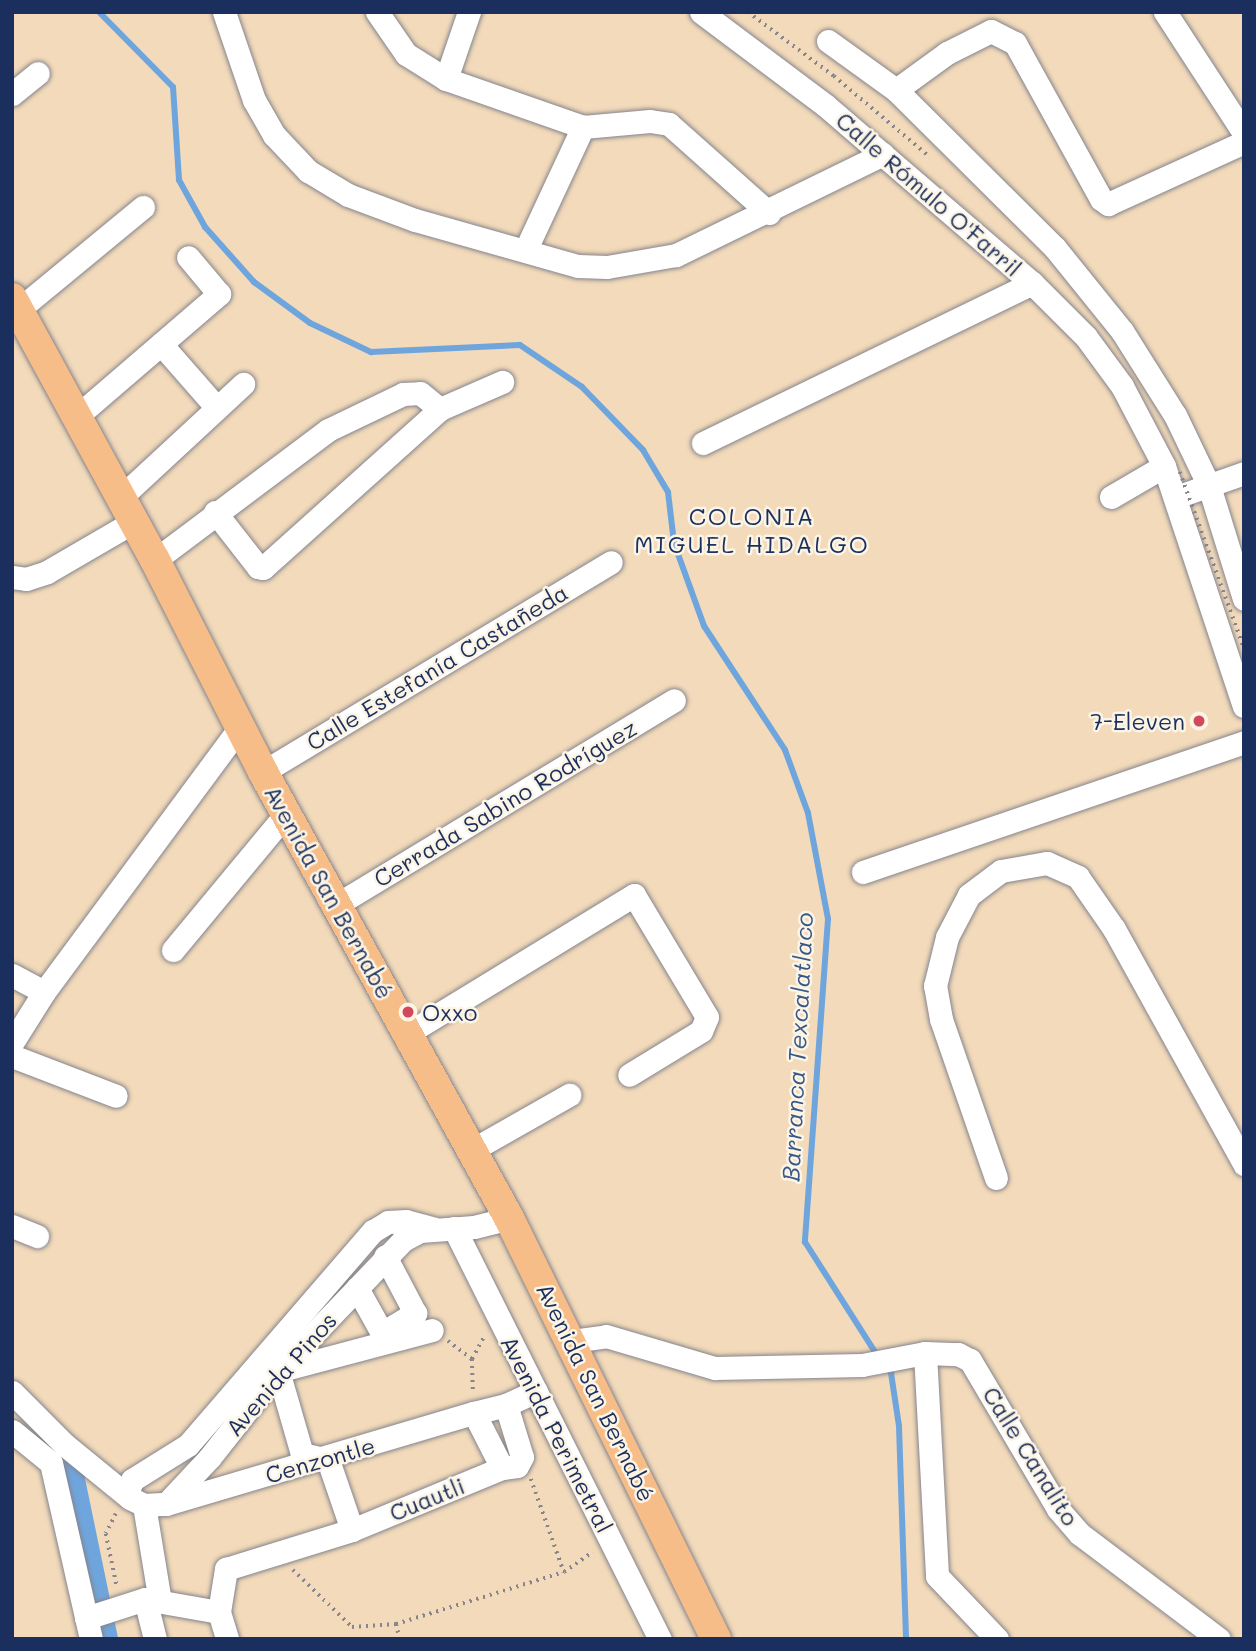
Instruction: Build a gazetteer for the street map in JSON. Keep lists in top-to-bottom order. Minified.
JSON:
{"streets":{"main road":["Avenida San Bernabé"],"street":["Calle Rómulo O'Farril","Calle Estefanía Castañeda","Cerrada Sabino Rodríguez","Avenida Pinos","Avenida Perimetral","Calle Canalito","Cenzontle","Cuautli"]},"crossings":[["Calle Estefanía Castañeda","Avenida San Bernabé"],["Cerrada Sabino Rodríguez","Avenida San Bernabé"],["Avenida San Bernabé","Avenida Pinos"],["Avenida San Bernabé","Calle Canalito"],["Avenida Pinos","Avenida Perimetral"],["Avenida Pinos","Cenzontle"],["Avenida Perimetral","Cenzontle"]],"districts":["COLONIA MIGUEL HIDALGO"],"water":["Barranca Texcalatlaco"],"places":["7-Eleven","Oxxo"]}
